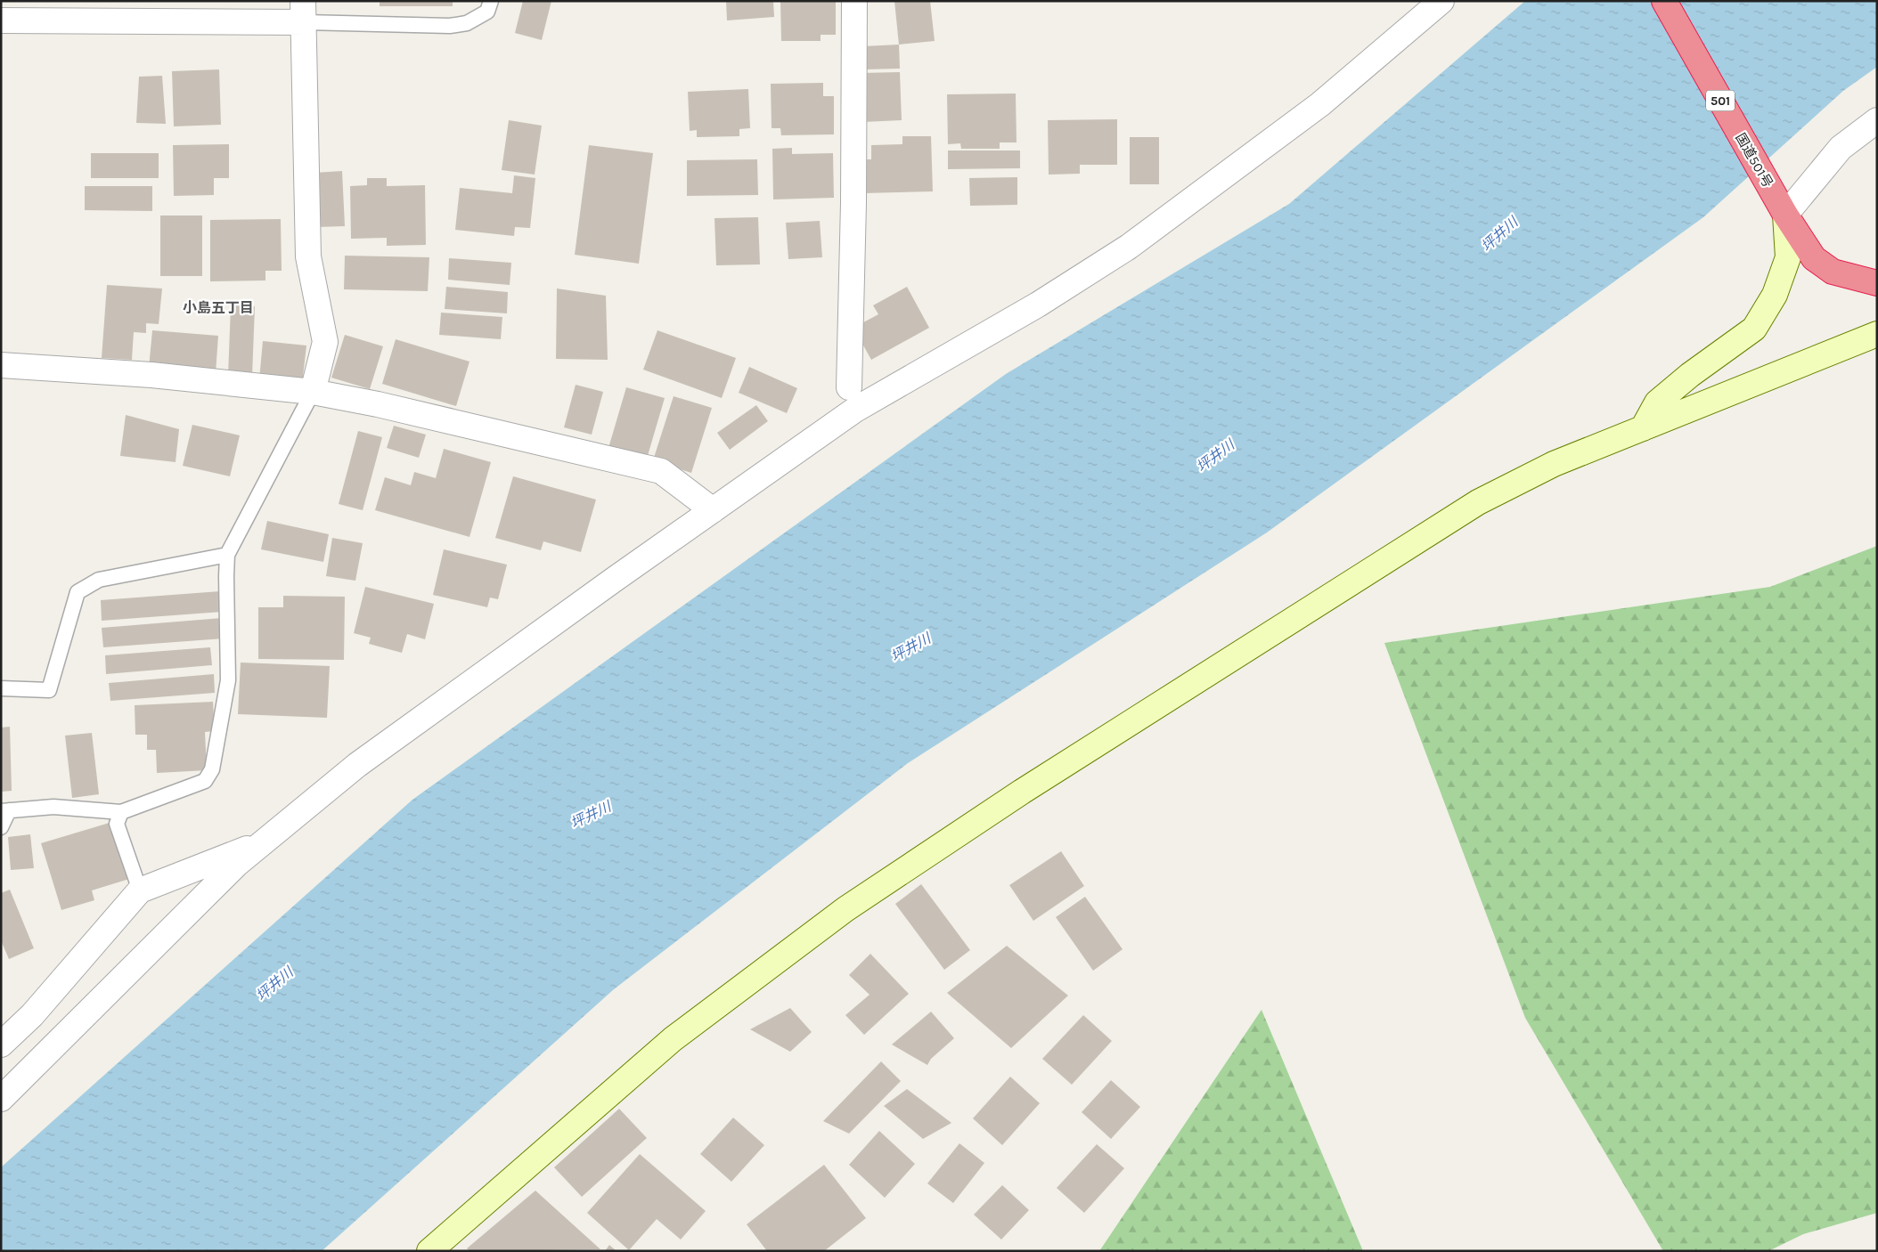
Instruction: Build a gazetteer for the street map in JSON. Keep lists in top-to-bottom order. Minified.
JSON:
{"streets":{"highway":["501","国道501号"]},"districts":["小島五丁目"],"water":["坪井川"]}
